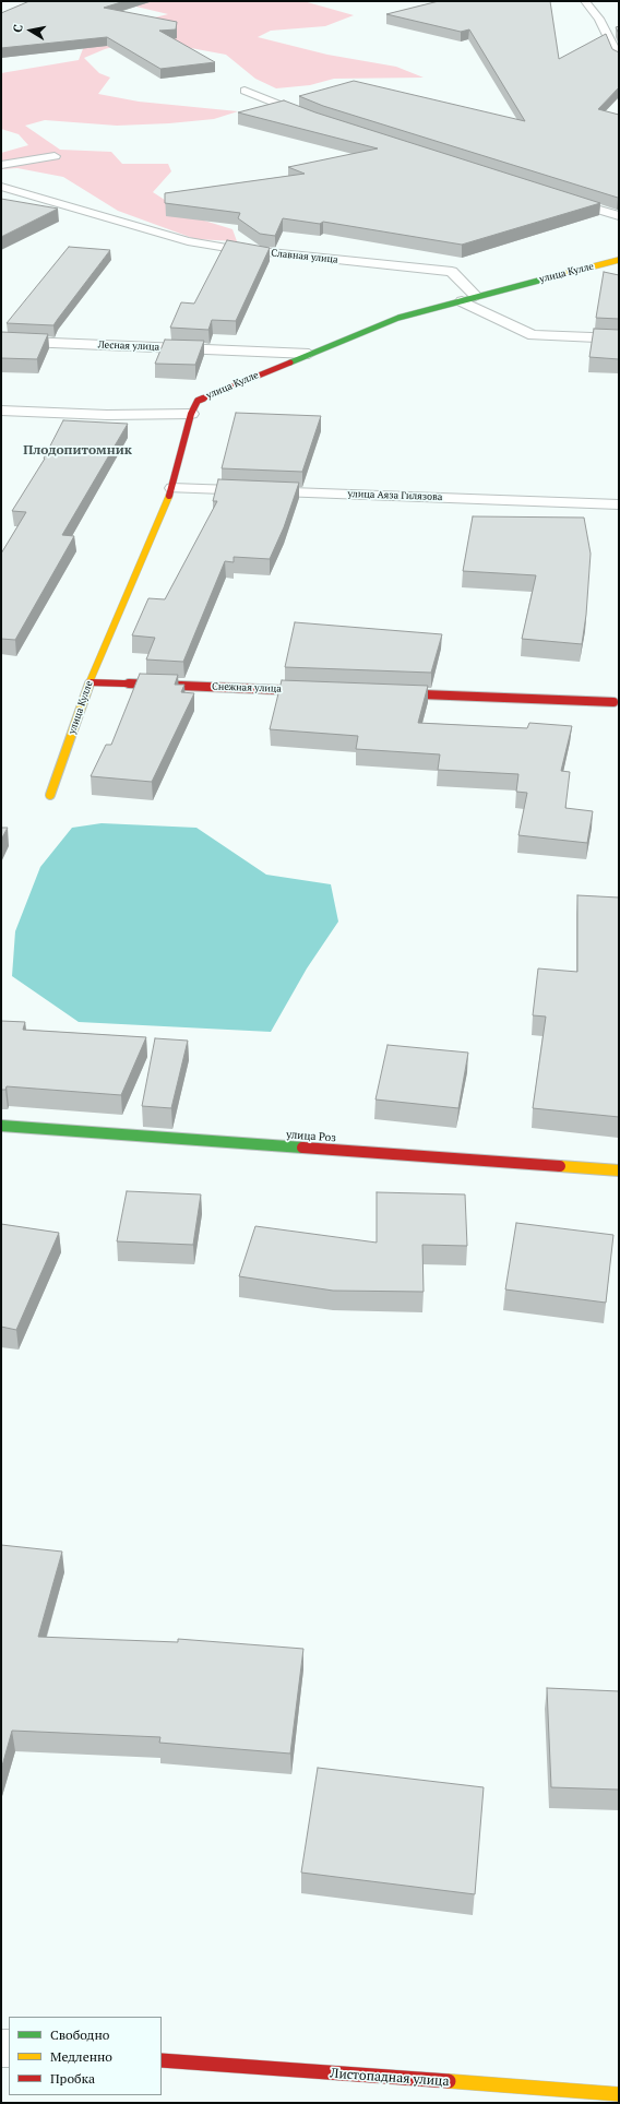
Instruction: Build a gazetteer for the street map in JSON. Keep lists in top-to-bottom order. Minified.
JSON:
{"streets":{"street":["Славная улица","улица Кулле","Лесная улица","улица Аяза Гилязова","Снежная улица","улица Роз","Листопадная улица"]},"crossings":[["Славная улица","улица Кулле"],["улица Кулле","Лесная улица"],["улица Кулле","улица Аяза Гилязова"],["улица Кулле","Снежная улица"]],"districts":["Плодопитомник"],"legend":["Свободно","Медленно","Пробка"],"north":"left"}
